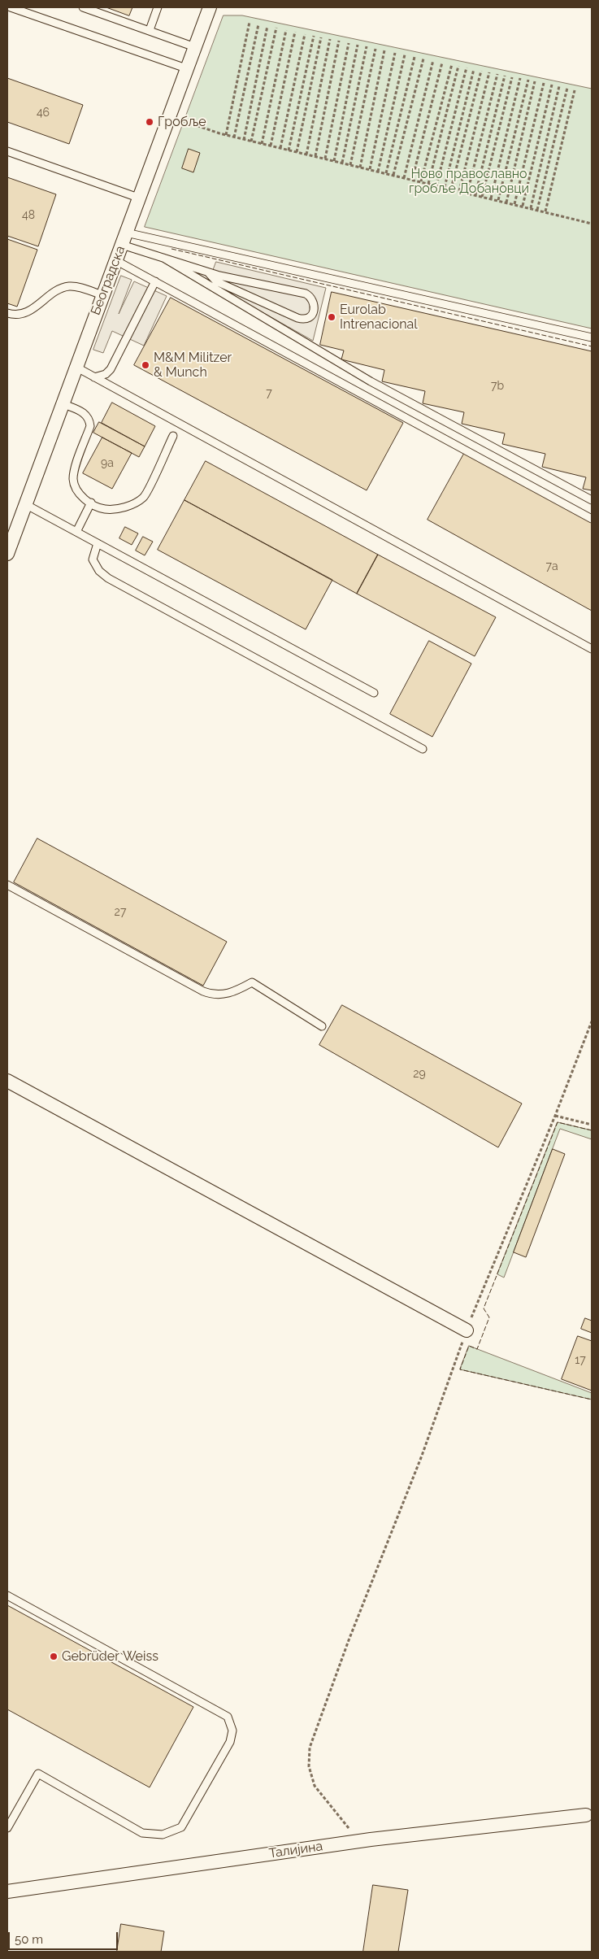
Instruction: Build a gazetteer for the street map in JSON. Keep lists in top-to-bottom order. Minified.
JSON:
{"streets":{"street":["Београдска","Талијина"]},"parks":["Ново православно гробље Добановци"],"places":["Гробље","Eurolab Intrenacional","M&M Militzer & Munch","Gebrüder Weiss"],"house_numbers":["46","48","7b","7","9a","7a","27","29","17"],"scale_bar":"50 m"}
